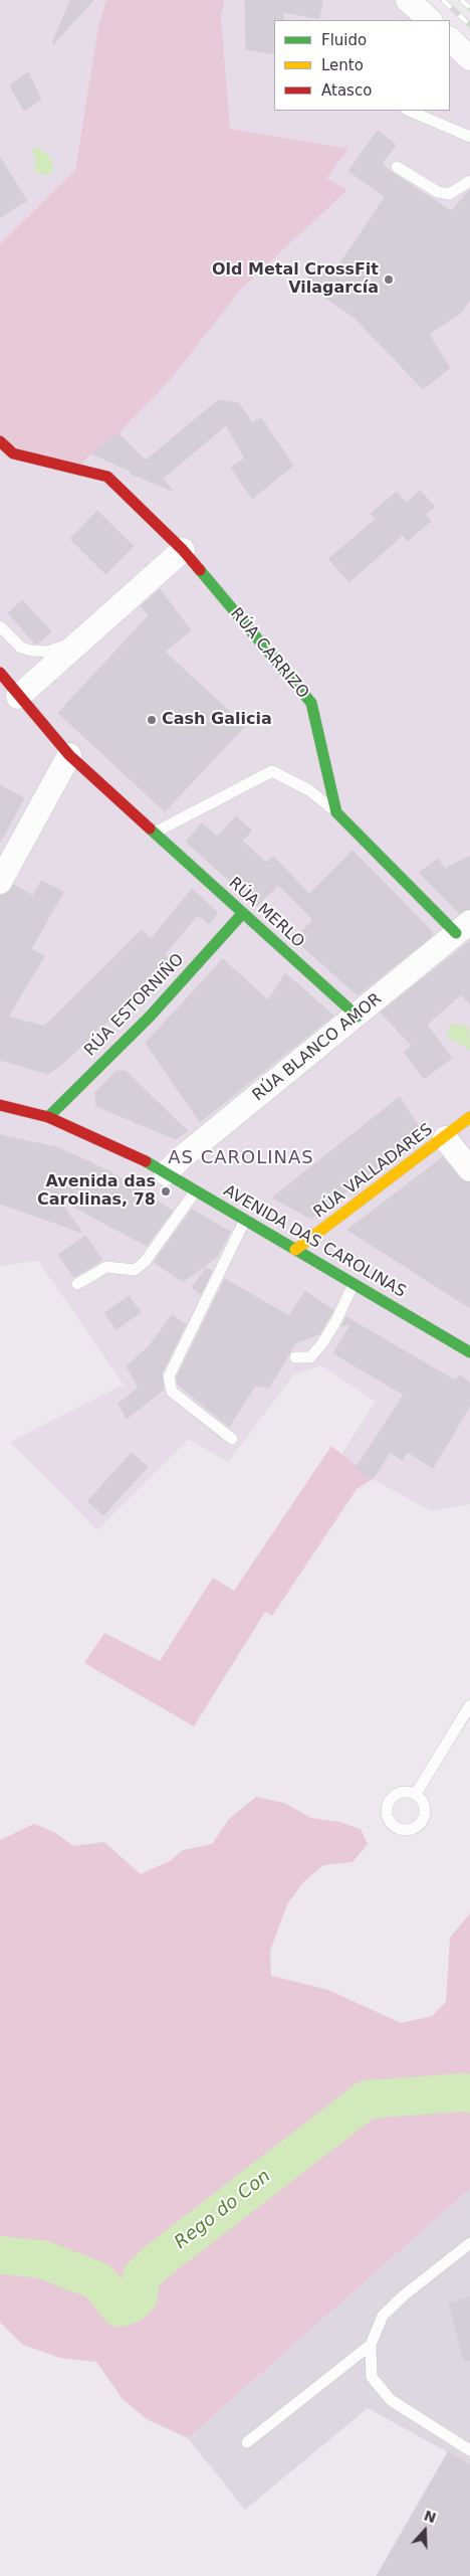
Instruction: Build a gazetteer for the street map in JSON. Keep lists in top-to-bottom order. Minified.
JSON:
{"streets":{"street":["RÚA CARRIZO","RÚA MERLO","RÚA ESTORNIÑO","RÚA BLANCO AMOR","RÚA VALLADARES","AVENIDA DAS CAROLINAS"]},"crossings":[["RÚA MERLO","RÚA ESTORNIÑO"],["RÚA MERLO","RÚA BLANCO AMOR"],["RÚA ESTORNIÑO","AVENIDA DAS CAROLINAS"],["RÚA BLANCO AMOR","AVENIDA DAS CAROLINAS"],["RÚA VALLADARES","AVENIDA DAS CAROLINAS"]],"districts":["AS CAROLINAS"],"water":["Rego do Con"],"places":["Old Metal CrossFit Vilagarcía","Cash Galicia","Avenida das Carolinas, 78"],"legend":["Fluido","Lento","Atasco"],"north":"top"}
